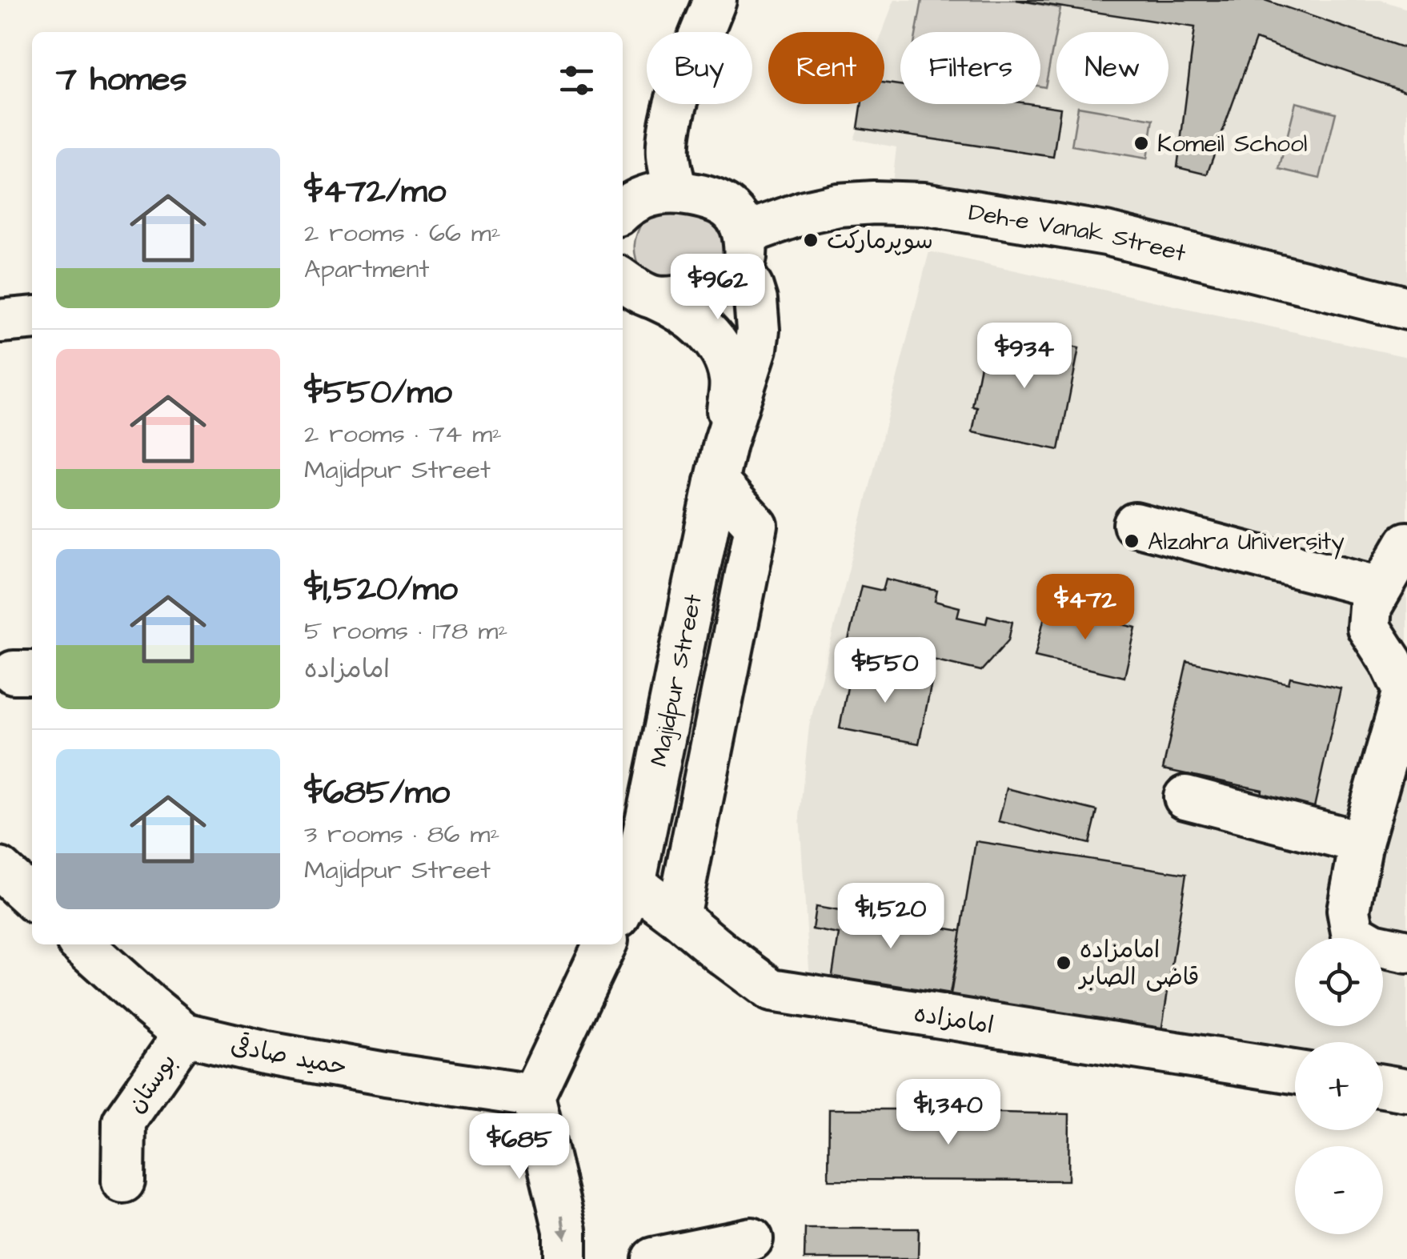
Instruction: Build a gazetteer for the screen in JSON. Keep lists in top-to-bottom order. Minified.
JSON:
{"streets":{"street":["Deh-e Vanak Street","Majidpur Street","امامزاده","حمید صادقی","بوستان"]},"crossings":[["Majidpur Street","امامزاده"],["حمید صادقی","بوستان"]],"places":["Komeil School","سوپرمارکت","Alzahra University","امامزاده قاضی الصابر"],"page":{"chip":["Buy","Rent","Filters","New"],"heading":"7 homes","list":[{"name":"$472/mo","note":"2 rooms · 66 m² · Apartment"},{"name":"$550/mo","note":"2 rooms · 74 m² · Majidpur Street"},{"name":"$1,520/mo","note":"5 rooms · 178 m² · امامزاده"},{"name":"$685/mo","note":"3 rooms · 86 m² · Majidpur Street"}],"price":["$962","$934","$472","$550","$1,520","$1,340","$685"],"map_buttons":["+","−"]}}
